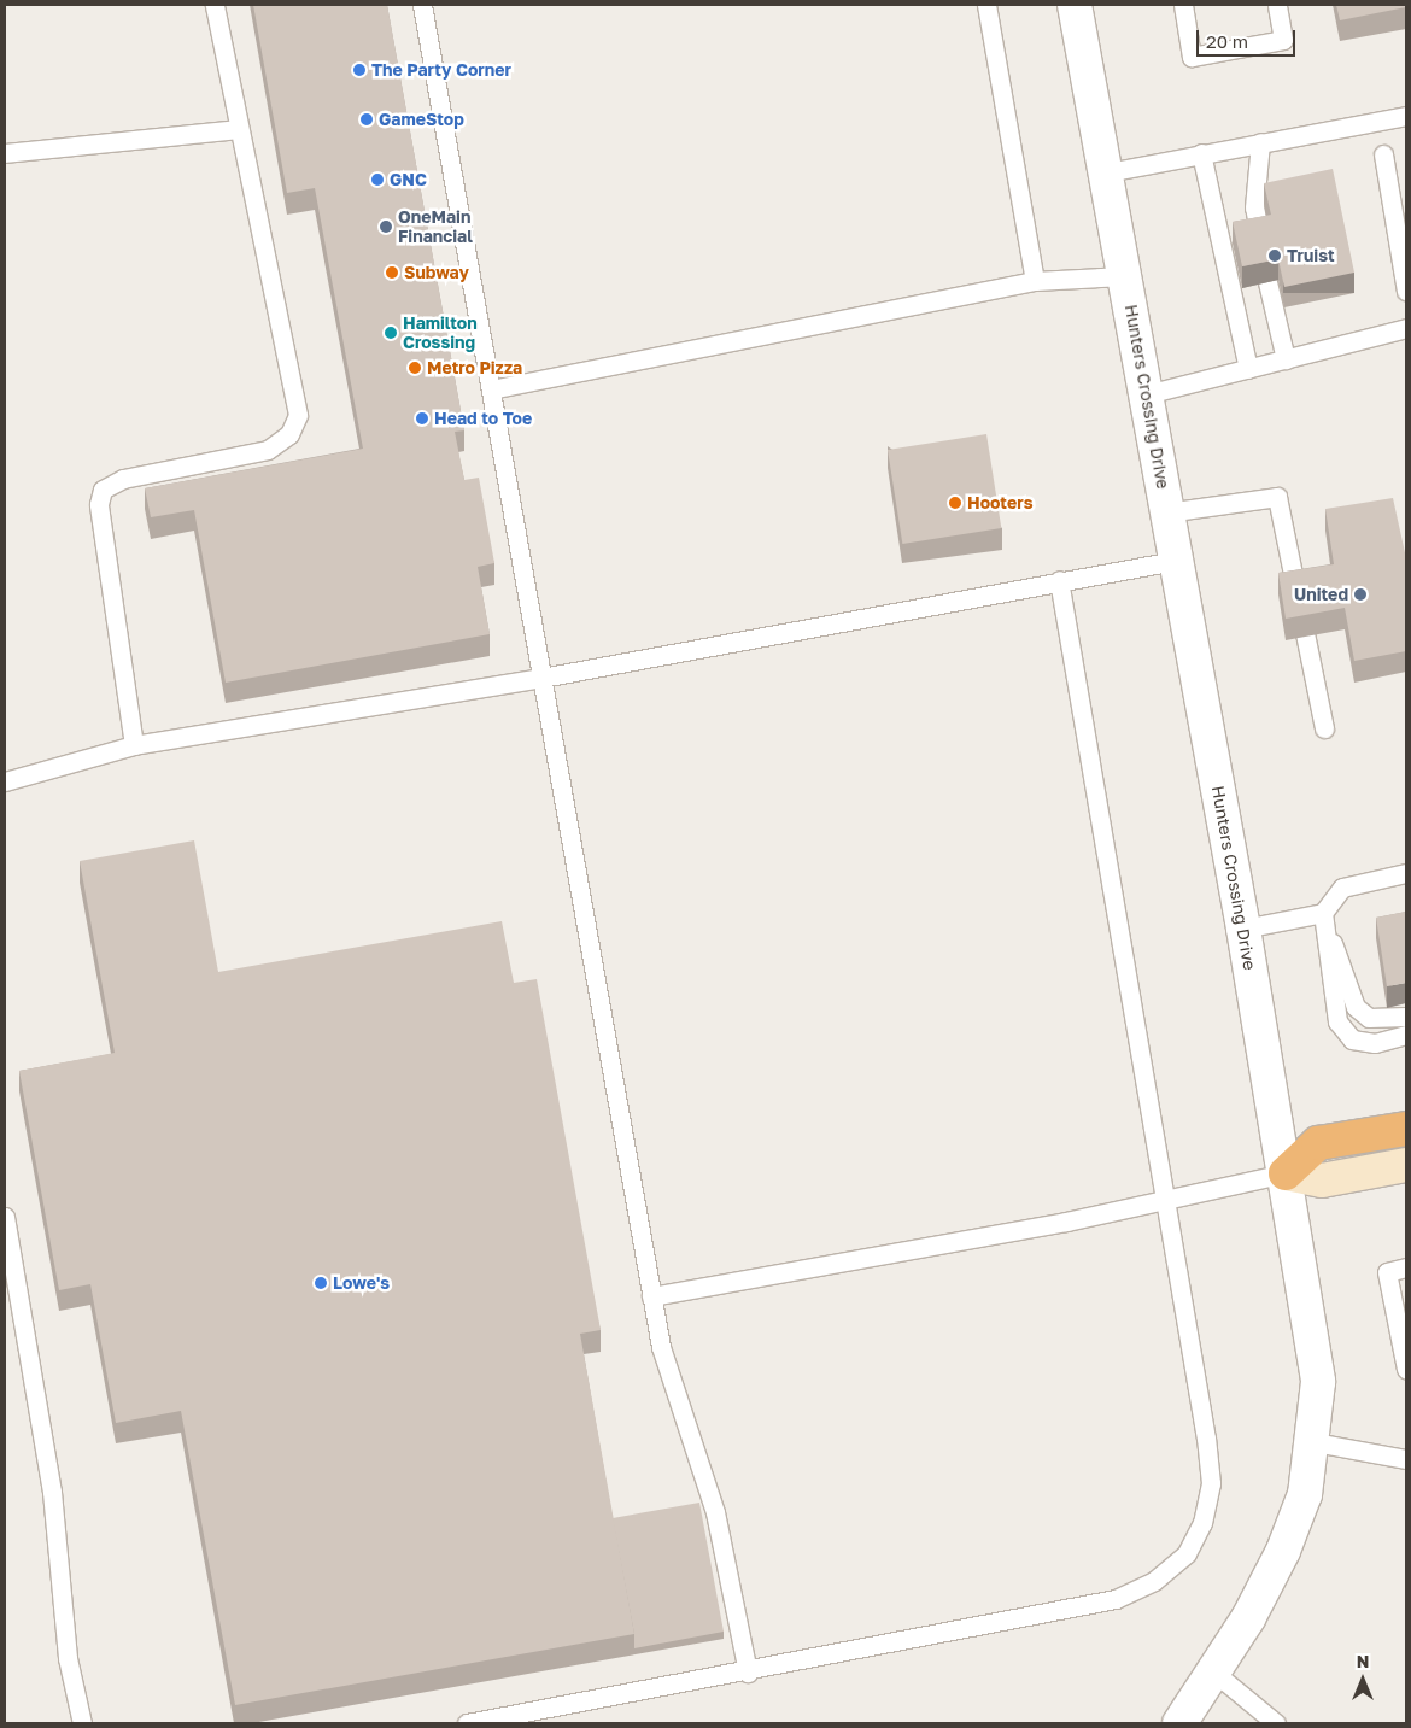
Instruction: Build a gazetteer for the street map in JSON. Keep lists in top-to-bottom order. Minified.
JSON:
{"streets":{"street":["Hunters Crossing Drive"]},"places":["The Party Corner","GameStop","GNC","OneMain Financial","Truist","Subway","Hamilton Crossing","Metro Pizza","Head to Toe","Hooters","United","Lowe's"],"scale_bar":"20 m","north":"top"}
